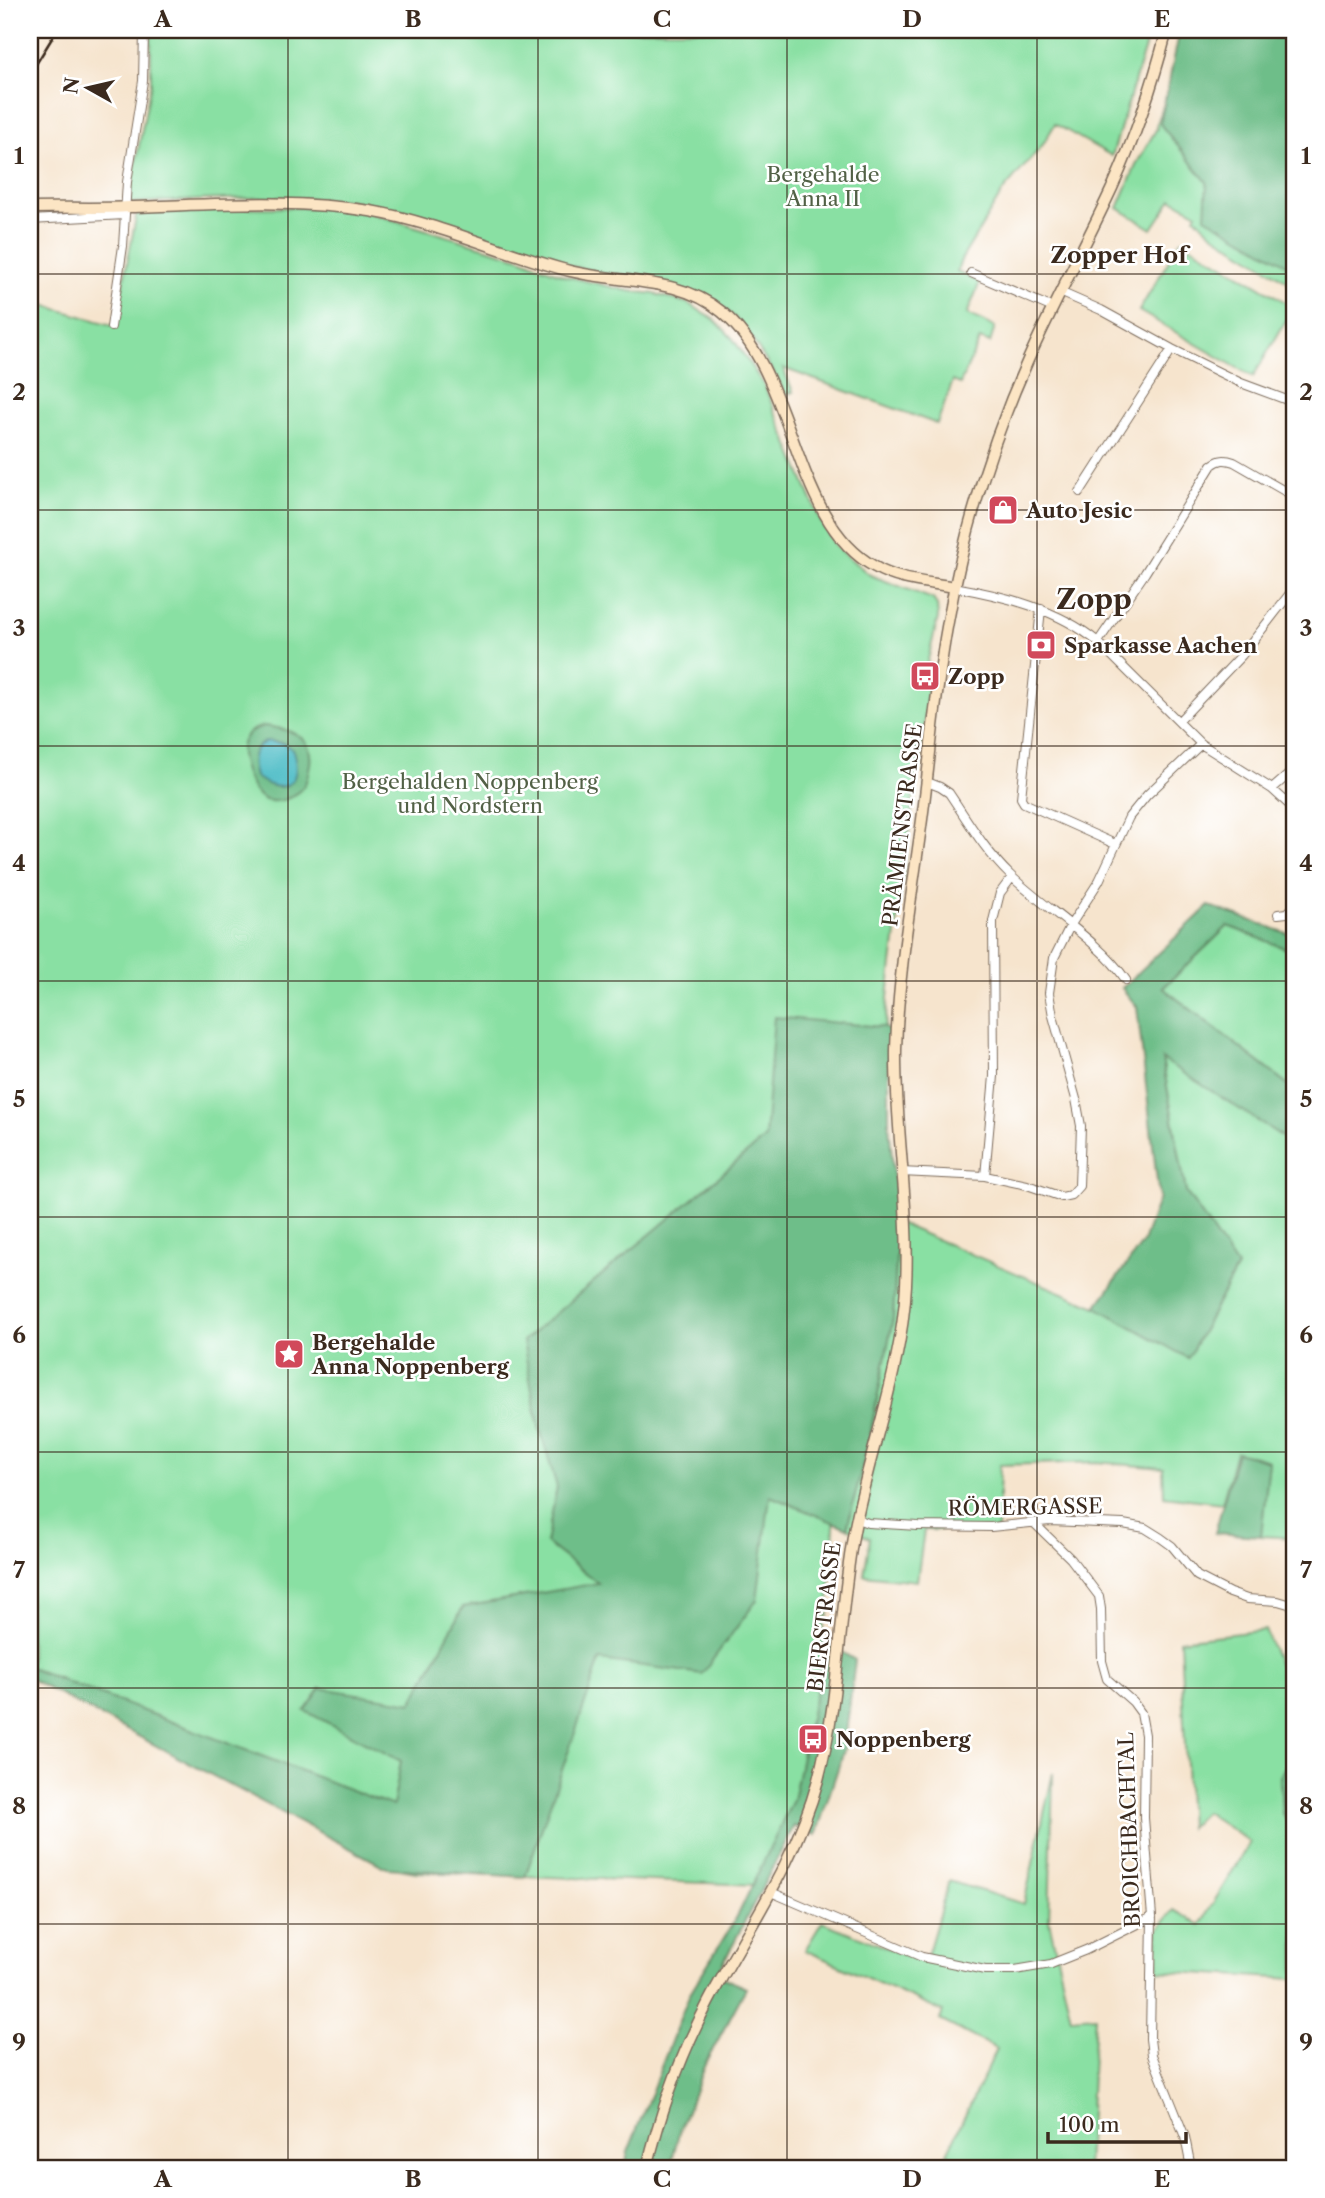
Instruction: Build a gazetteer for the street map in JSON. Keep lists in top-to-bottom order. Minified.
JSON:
{"streets":{"main road":["PRÄMIENSTRASSE","BIERSTRASSE"],"street":["RÖMERGASSE","BROICHBACHTAL"]},"crossings":[["PRÄMIENSTRASSE","BIERSTRASSE"],["RÖMERGASSE","BIERSTRASSE"],["RÖMERGASSE","BROICHBACHTAL"]],"districts":["Zopper Hof","Zopp"],"parks":["Bergehalde Anna II","Bergehalden Noppenberg und Nordstern"],"places":{"shop":["Auto Jesic"],"bank":["Sparkasse Aachen"],"bus stop":["Zopp","Noppenberg"],"place":["Bergehalde Anna Noppenberg"]},"scale_bar":"100 m","north":"left","grid":{"columns":["A","B","C","D","E"],"rows":["1","2","3","4","5","6","7","8","9"]}}
